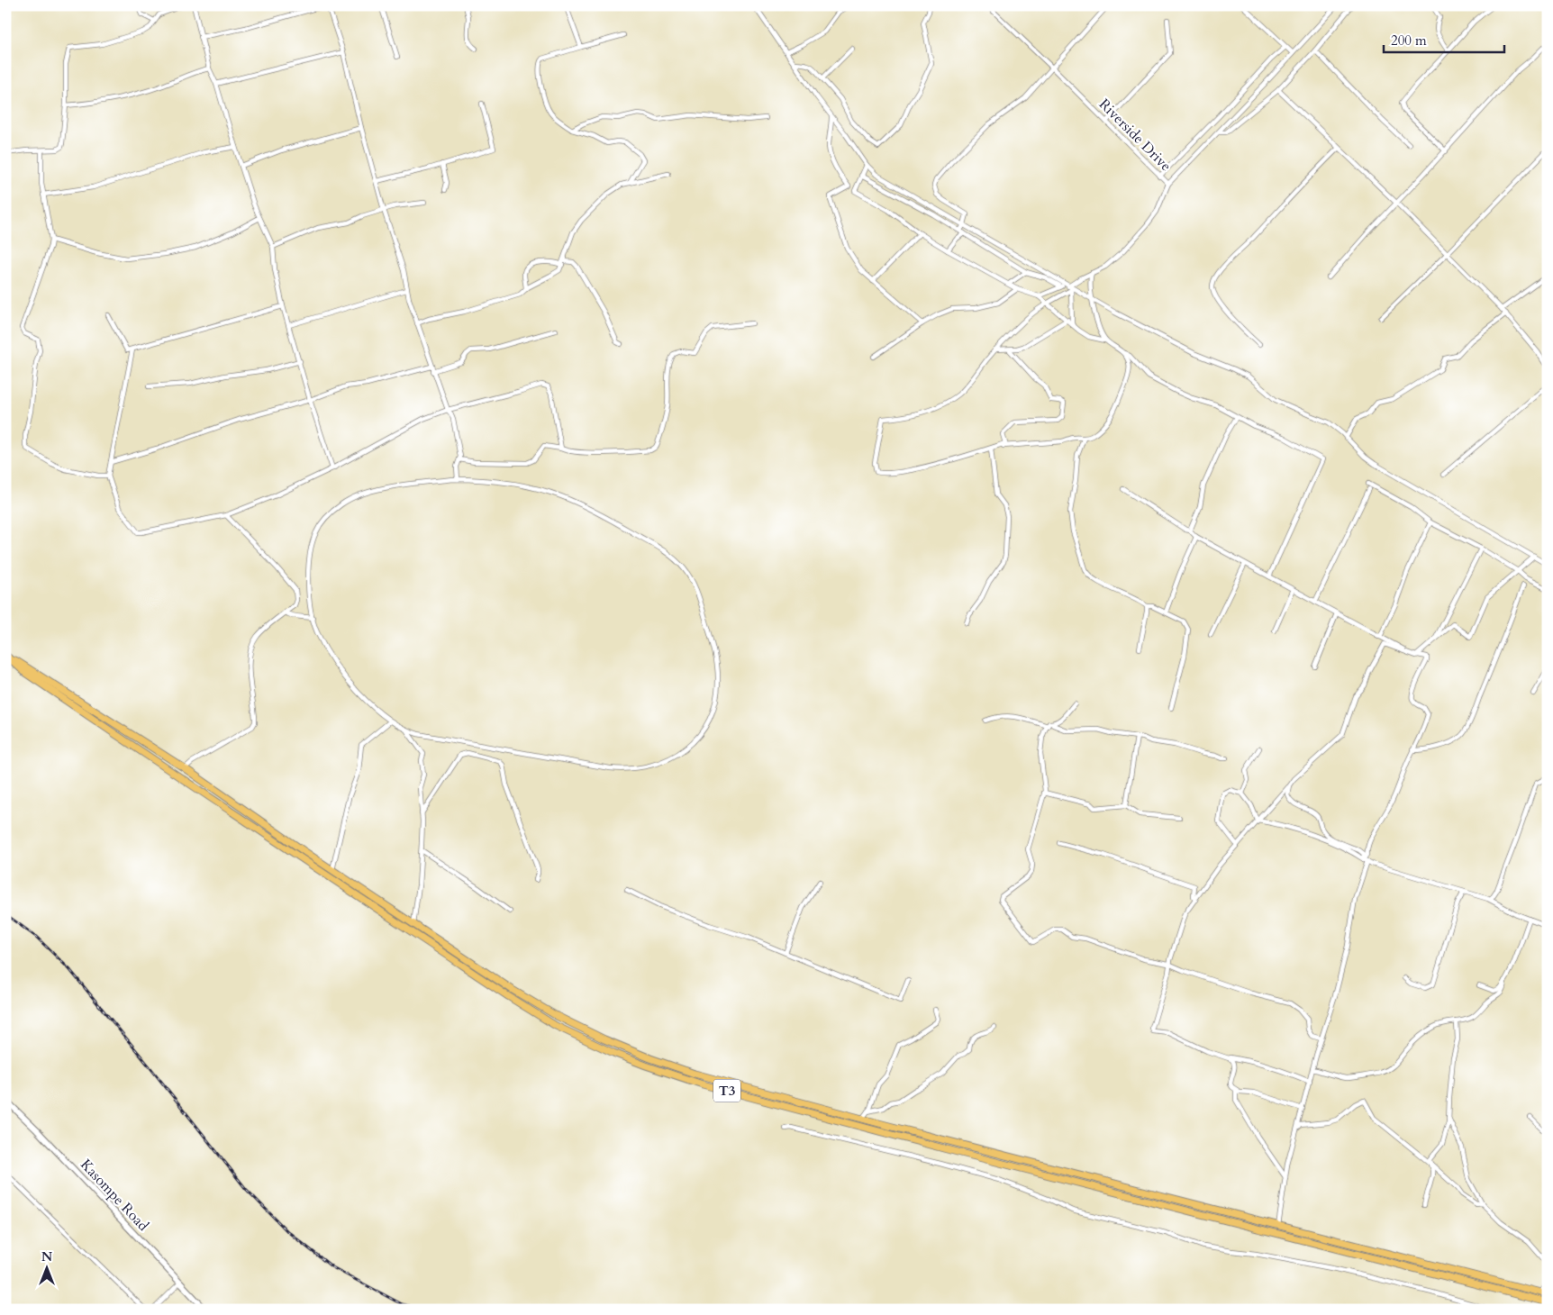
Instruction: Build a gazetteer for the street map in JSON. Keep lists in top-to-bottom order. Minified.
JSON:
{"streets":{"highway":["T3"],"street":["Riverside Drive","Kasompe Road"]},"scale_bar":"200 m","north":"top"}
